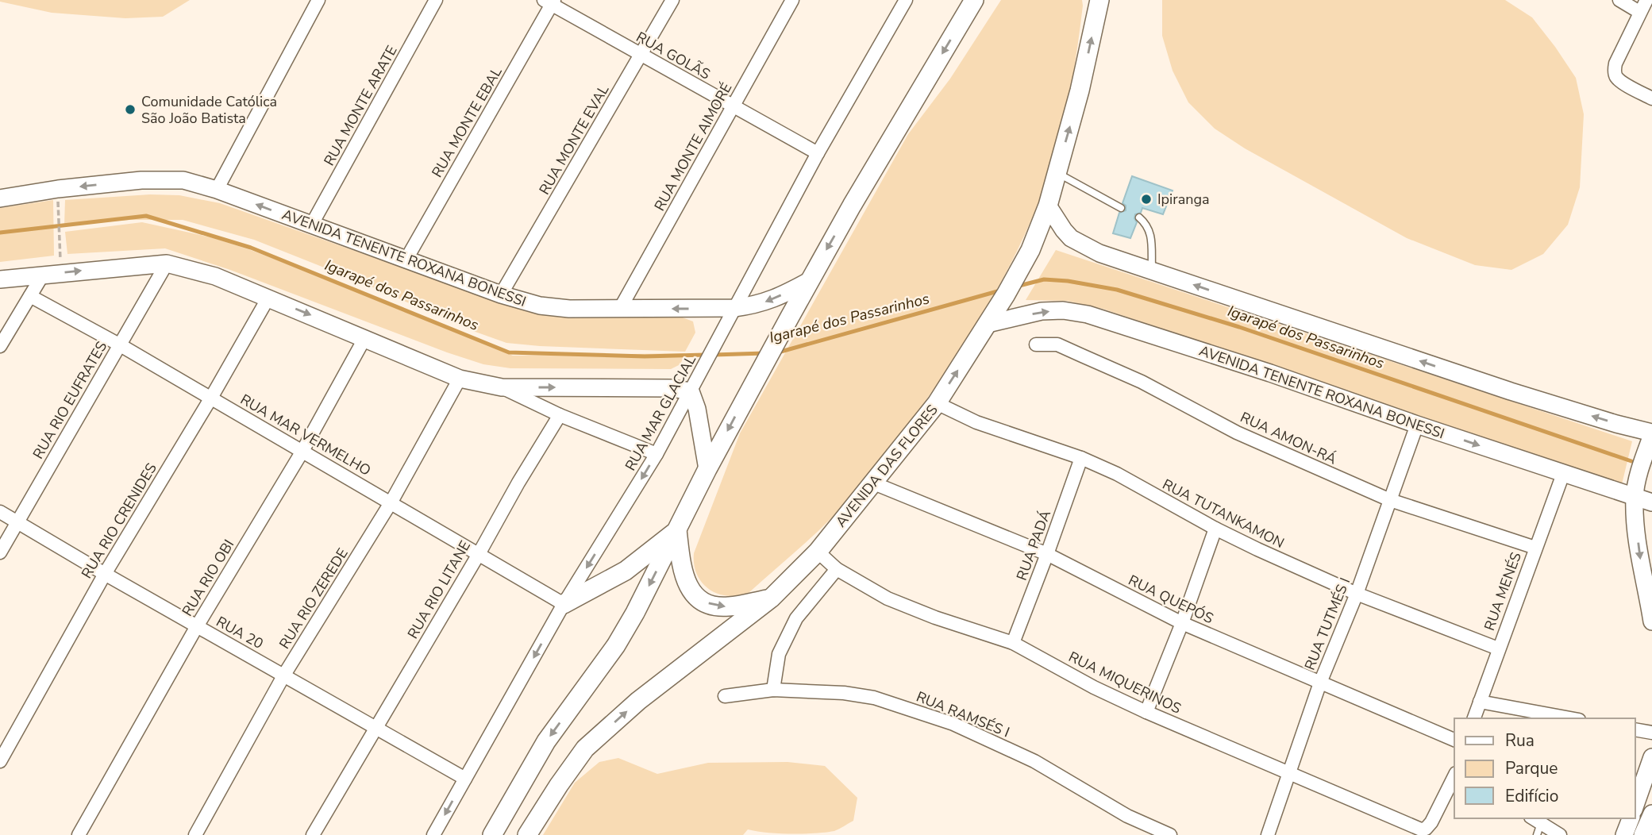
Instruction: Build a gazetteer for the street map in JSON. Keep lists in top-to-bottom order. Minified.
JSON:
{"streets":{"main road":["AVENIDA DAS FLORES"],"street":["RUA GOLÃS","RUA MONTE ARATE","RUA MONTE EBAL","RUA MONTE EVAL","RUA MONTE AIMORÉ","AVENIDA TENENTE ROXANA BONESSI","RUA RIO EUFRATES","RUA MAR GLACIAL","RUA MAR VERMELHO","RUA AMON-RÁ","RUA TUTANKAMON","RUA RIO CRENIDES","RUA PADÁ","RUA RIO OBI","RUA RIO LITANE","RUA MENÉS","RUA RIO ZEREDE","RUA QUEPÓS","RUA TUTMÉS I","RUA 20","RUA MIQUERINOS","RUA RAMSÉS I"]},"crossings":[["RUA GOLÃS","RUA MONTE EBAL"],["RUA GOLÃS","RUA MONTE EVAL"],["RUA GOLÃS","RUA MONTE AIMORÉ"],["RUA GOLÃS","RUA MAR GLACIAL"],["RUA MONTE ARATE","AVENIDA TENENTE ROXANA BONESSI"],["RUA MONTE EBAL","AVENIDA TENENTE ROXANA BONESSI"],["RUA MONTE EVAL","AVENIDA TENENTE ROXANA BONESSI"],["RUA MONTE AIMORÉ","AVENIDA TENENTE ROXANA BONESSI"],["AVENIDA TENENTE ROXANA BONESSI","RUA MAR GLACIAL"],["AVENIDA TENENTE ROXANA BONESSI","AVENIDA DAS FLORES"],["AVENIDA TENENTE ROXANA BONESSI","RUA MENÉS"],["AVENIDA TENENTE ROXANA BONESSI","RUA TUTMÉS I"],["RUA RIO EUFRATES","RUA MAR VERMELHO"],["RUA RIO EUFRATES","RUA 20"],["RUA MAR GLACIAL","RUA MAR VERMELHO"],["RUA MAR GLACIAL","RUA 20"],["RUA MAR VERMELHO","RUA RIO CRENIDES"],["RUA MAR VERMELHO","RUA RIO OBI"],["RUA MAR VERMELHO","RUA RIO LITANE"],["RUA MAR VERMELHO","RUA RIO ZEREDE"],["RUA AMON-RÁ","RUA MENÉS"],["RUA AMON-RÁ","RUA TUTMÉS I"],["AVENIDA DAS FLORES","RUA TUTANKAMON"],["AVENIDA DAS FLORES","RUA QUEPÓS"],["AVENIDA DAS FLORES","RUA MIQUERINOS"],["RUA TUTANKAMON","RUA PADÁ"],["RUA TUTANKAMON","RUA MENÉS"],["RUA TUTANKAMON","RUA TUTMÉS I"],["RUA RIO CRENIDES","RUA 20"],["RUA PADÁ","RUA QUEPÓS"],["RUA PADÁ","RUA MIQUERINOS"],["RUA RIO OBI","RUA 20"],["RUA RIO LITANE","RUA 20"],["RUA RIO ZEREDE","RUA 20"],["RUA QUEPÓS","RUA TUTMÉS I"],["RUA TUTMÉS I","RUA MIQUERINOS"]],"one_way":["RUA MAR GLACIAL"],"water":["Igarapé dos Passarinhos"],"places":["Comunidade Católica São João Batista","Ipiranga"],"legend":["Rua","Parque","Edifício"]}
